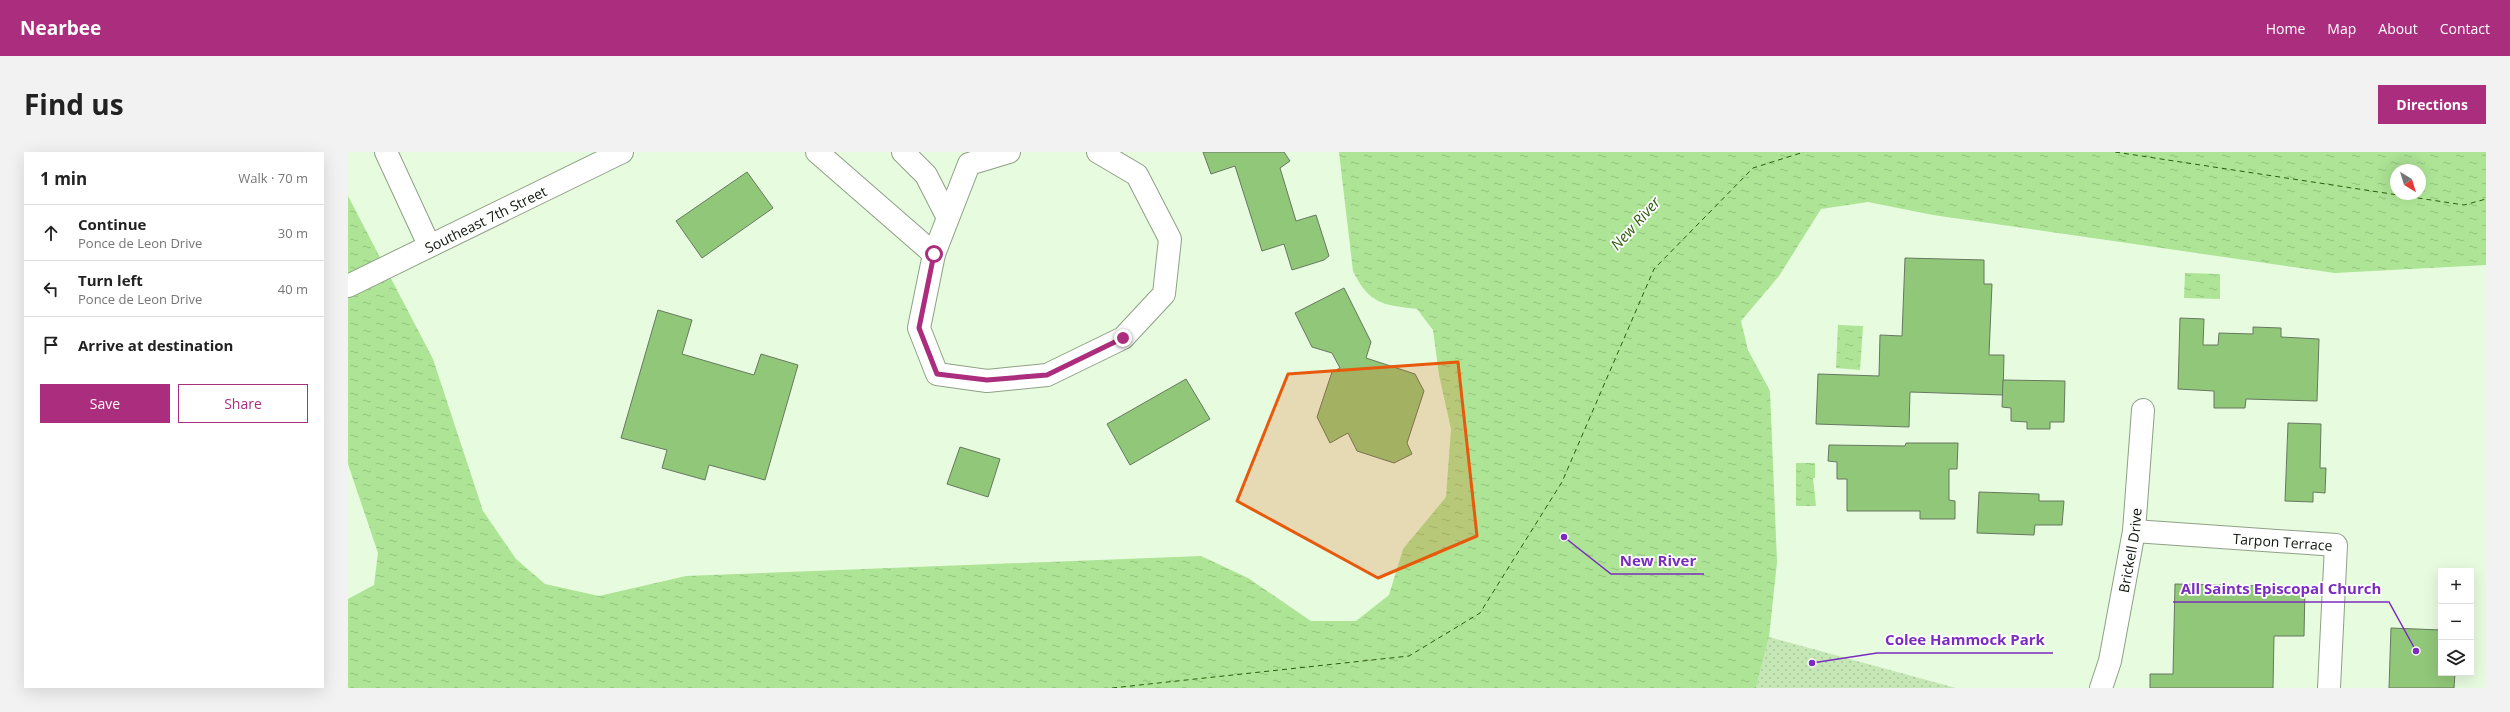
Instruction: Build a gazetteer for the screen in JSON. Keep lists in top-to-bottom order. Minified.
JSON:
{"streets":{"street":["Southeast 7th Street","Tarpon Terrace","Brickell Drive"]},"crossings":[["Tarpon Terrace","Brickell Drive"]],"water":["New River"],"places":["New River","All Saints Episcopal Church","Colee Hammock Park"],"north":"bottom right","page":{"header":"Nearbee","nav":["Home","Map","About","Contact"],"title":"Find us","buttons":["Directions",["Save","Share"]],"heading":["1 min","Walk · 70 m"],"list":[["Continue","Ponce de Leon Drive","30 m"],["Turn left","Ponce de Leon Drive","40 m"],"Arrive at destination"],"map_buttons":["+","−"]}}
